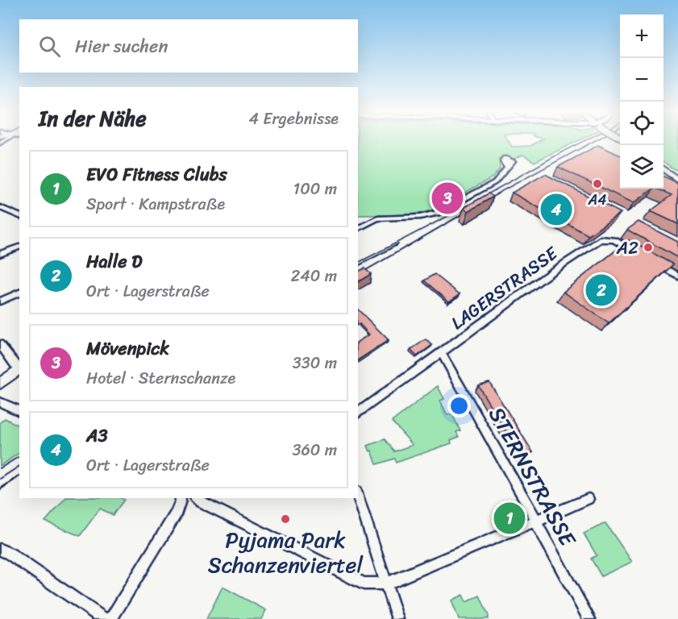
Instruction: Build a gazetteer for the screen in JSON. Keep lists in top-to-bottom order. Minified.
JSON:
{"streets":{"street":["LAGERSTRASSE","STERNSTRASSE"]},"crossings":[["LAGERSTRASSE","STERNSTRASSE"]],"places":["A4","A2","Pyjama Park Schanzenviertel"],"page":{"map_buttons":["+","−"],"search":"Hier suchen","heading":["In der Nähe","4 Ergebnisse"],"list":[{"mark":"1","name":"EVO Fitness Clubs","note":"Sport · Kampstraße","value":"100 m"},{"mark":"2","name":"Halle D","note":"Ort · Lagerstraße","value":"240 m"},{"mark":"3","name":"Mövenpick","note":"Hotel · Sternschanze","value":"330 m"},{"mark":"4","name":"A3","note":"Ort · Lagerstraße","value":"360 m"}],"pins":["3","4","2","1"]}}
